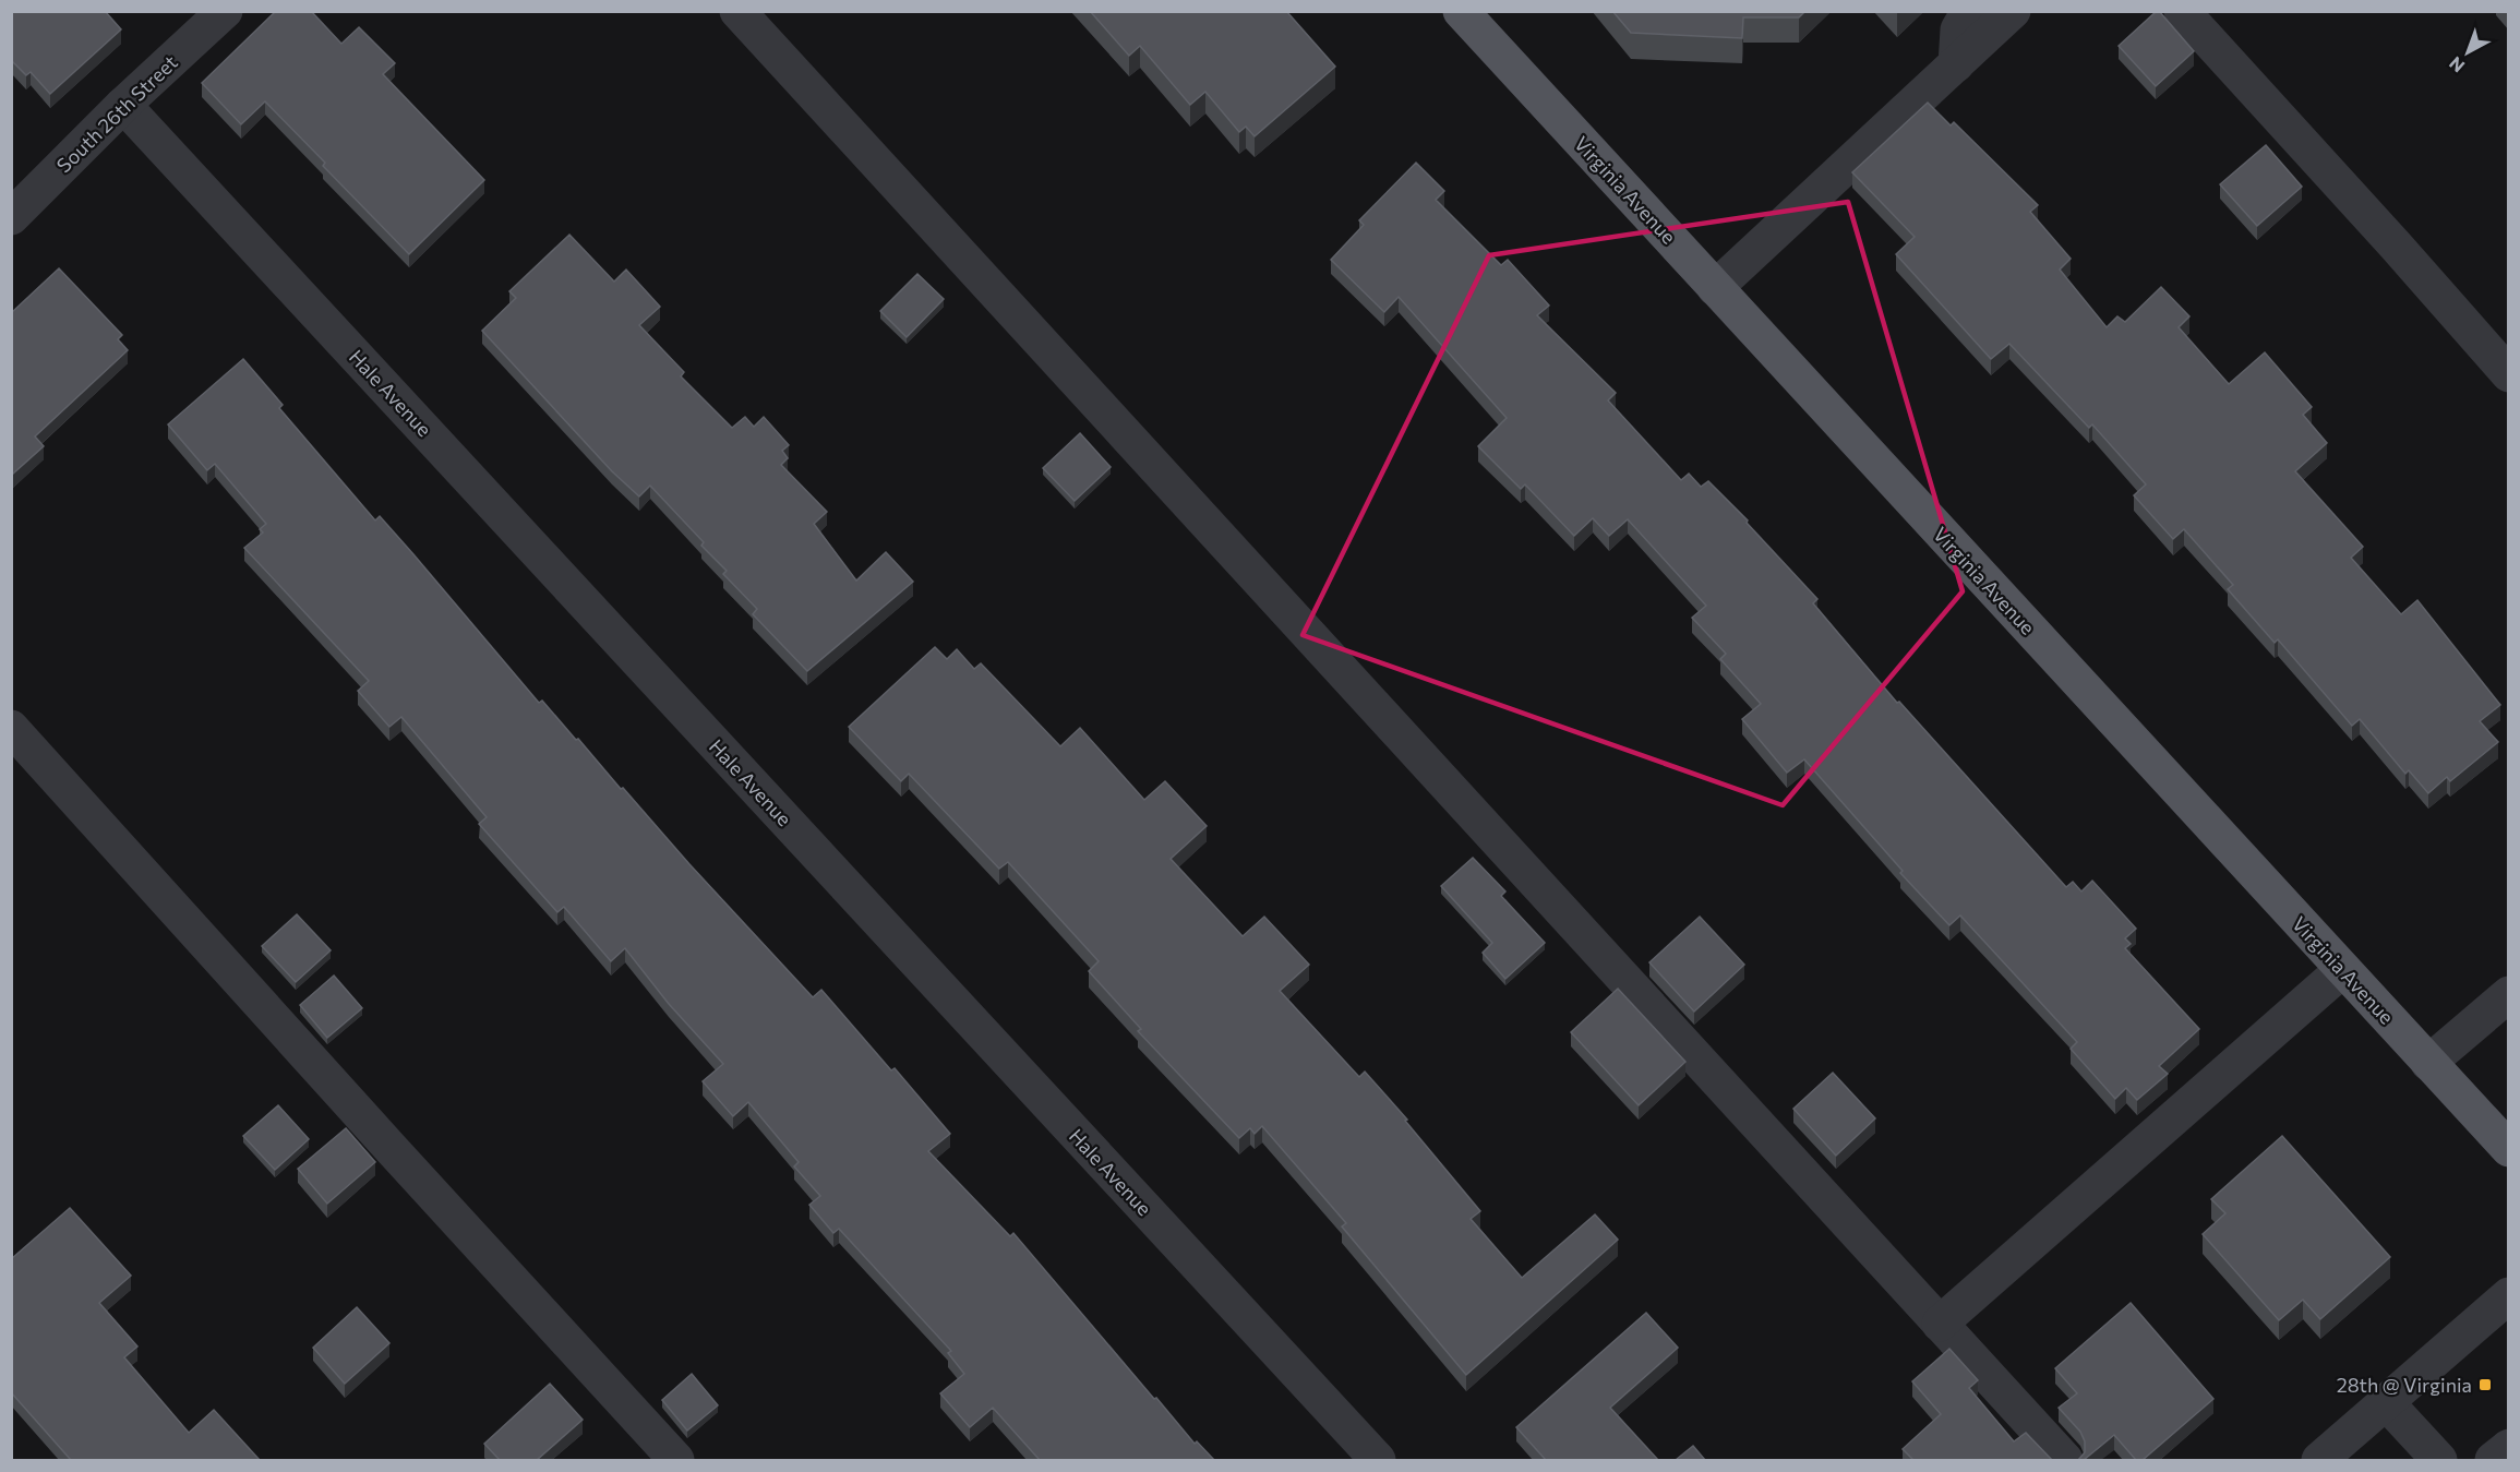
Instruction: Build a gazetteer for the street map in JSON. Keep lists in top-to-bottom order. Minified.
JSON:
{"streets":{"main road":["Virginia Avenue"],"street":["South 26th Street","Hale Avenue"]},"crossings":[["South 26th Street","Hale Avenue"]],"places":{"transit":["28th @ Virginia"]},"north":"bottom left"}
